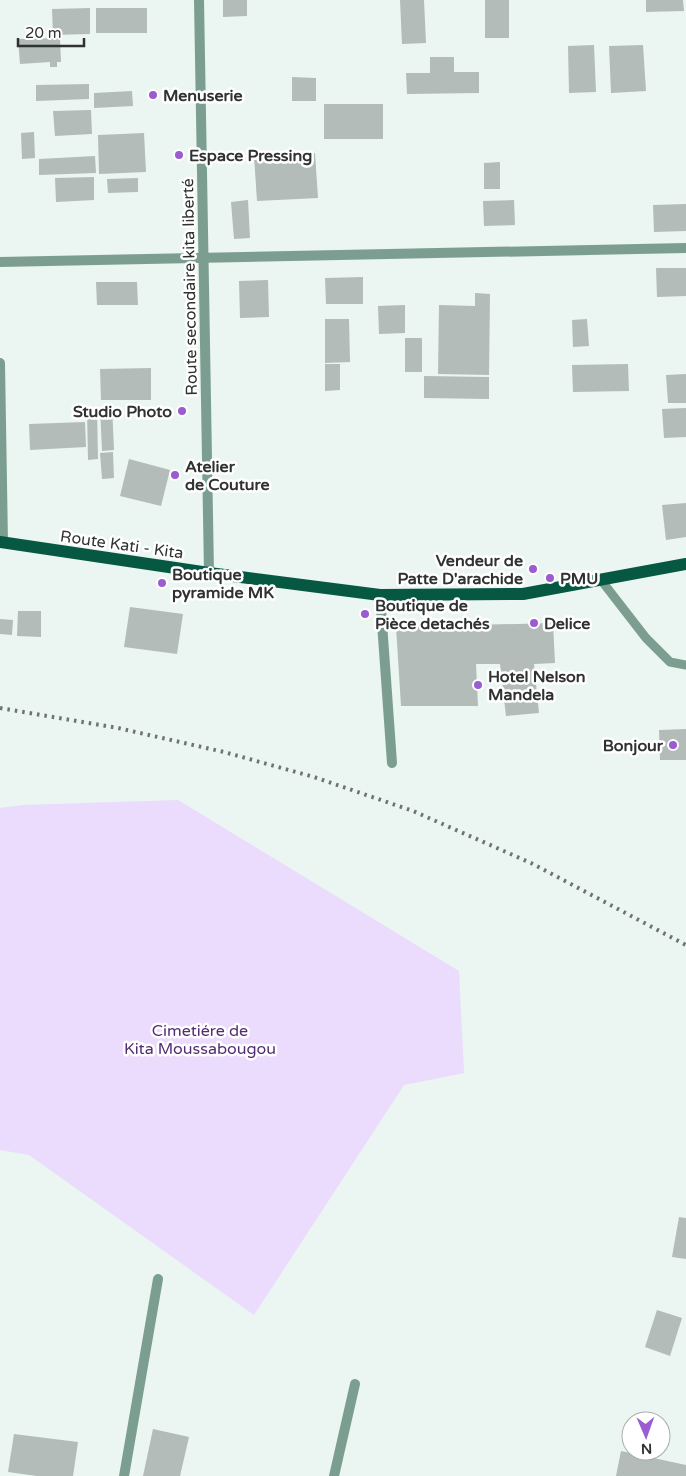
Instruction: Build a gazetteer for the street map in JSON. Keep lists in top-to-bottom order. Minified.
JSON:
{"streets":{"main road":["Route Kati - Kita"],"street":["Route secondaire kita liberté"]},"crossings":[["Route secondaire kita liberté","Route Kati - Kita"]],"parks":["Cimetiére de Kita Moussabougou"],"places":["Menuserie","Espace Pressing","Studio Photo","Atelier de Couture","Vendeur de Patte D'arachide","PMU","Boutique pyramide MK","Boutique de Pièce detachés","Delice","Hotel Nelson Mandela","Bonjour"],"scale_bar":"20 m","north":"bottom"}
